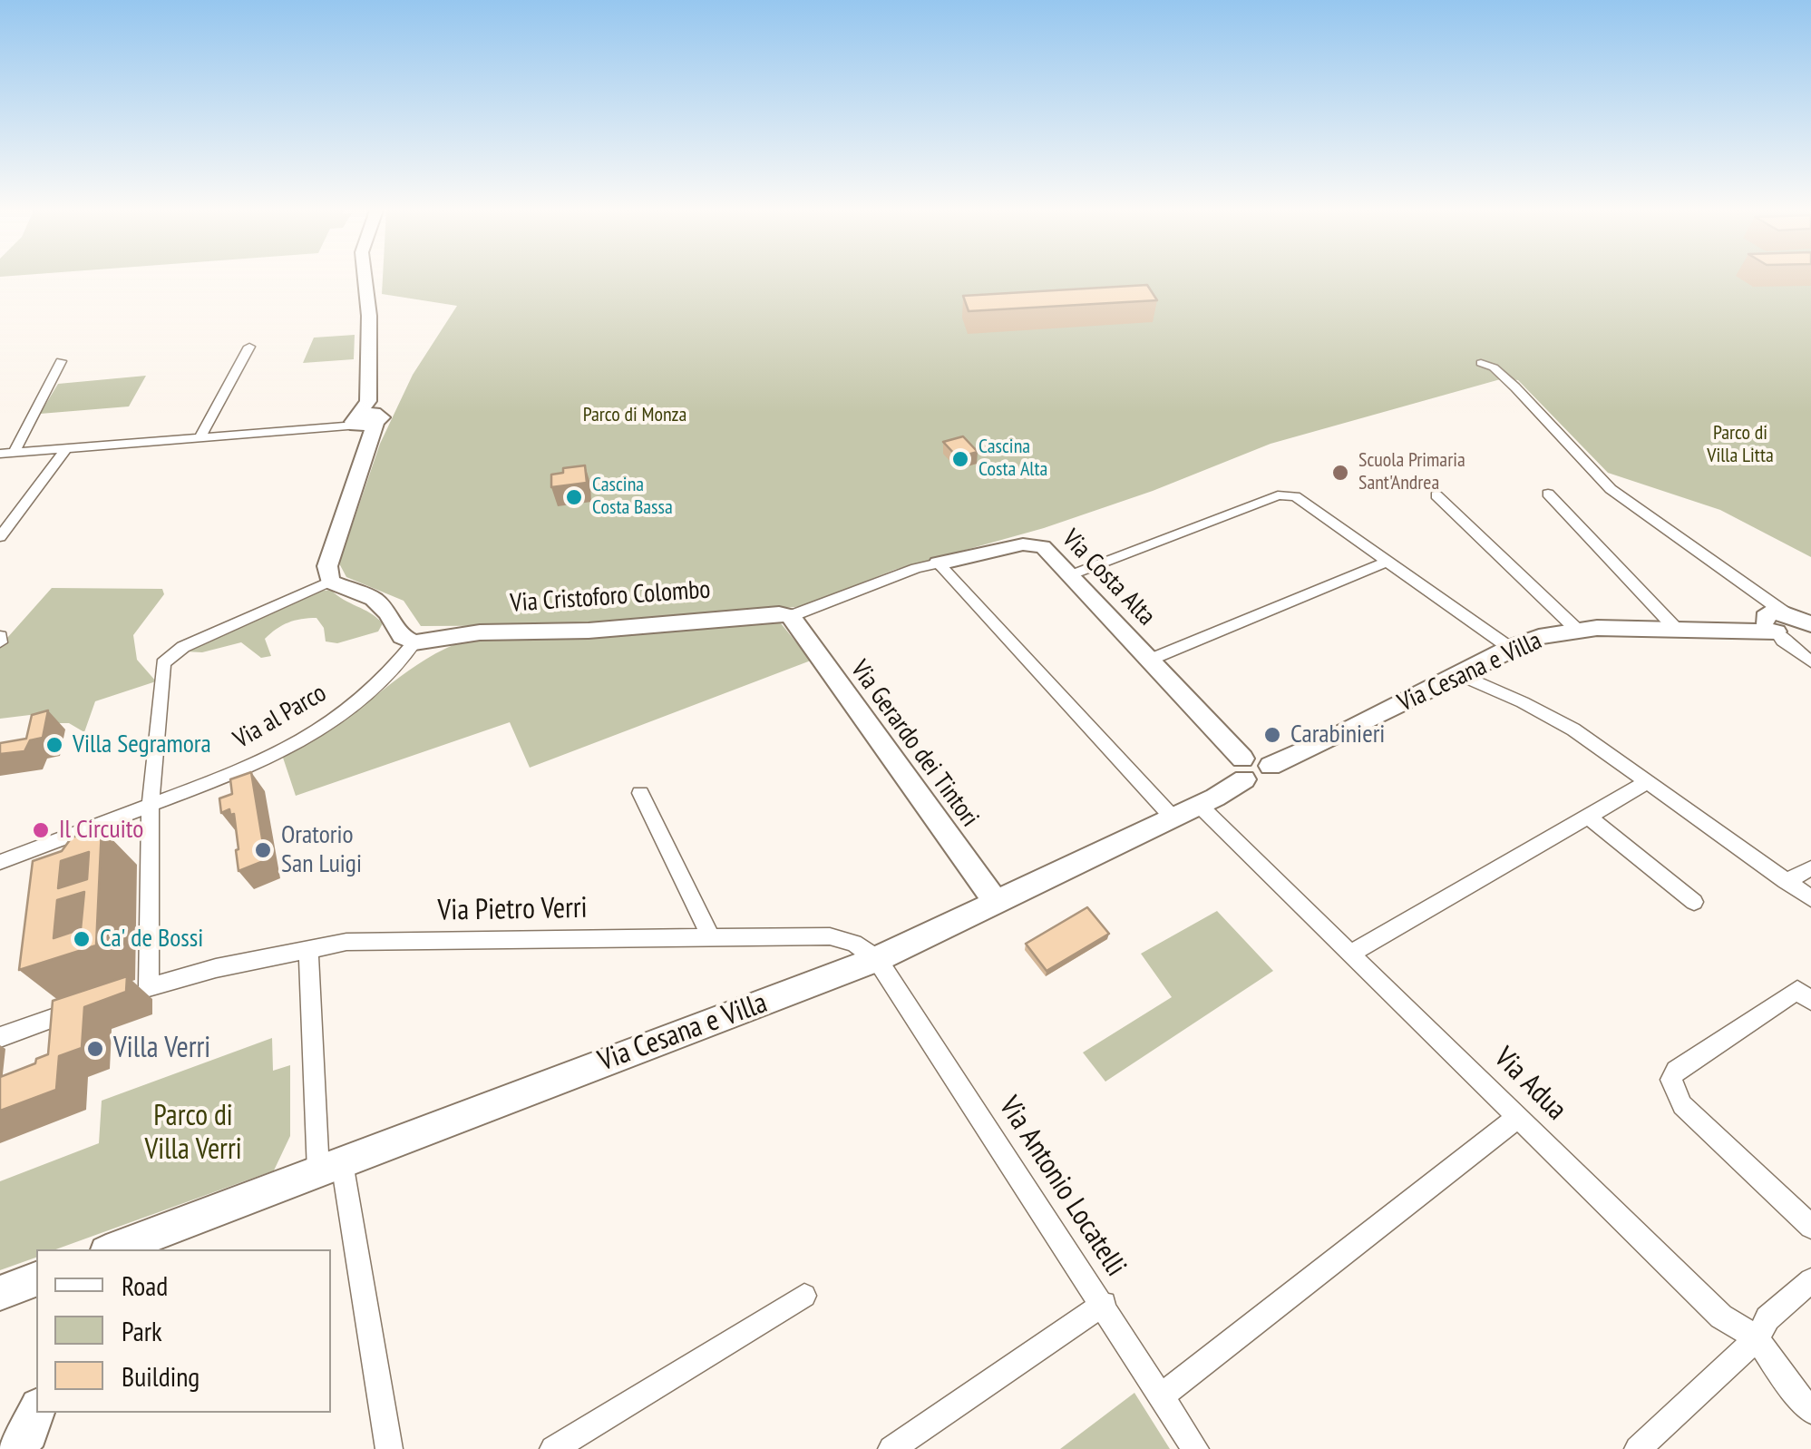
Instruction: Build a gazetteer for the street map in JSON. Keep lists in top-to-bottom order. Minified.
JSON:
{"streets":{"street":["Via Costa Alta","Via Cristoforo Colombo","Via Cesana e Villa","Via al Parco","Via Gerardo dei Tintori","Via Pietro Verri","Via Adua","Via Antonio Locatelli"]},"crossings":[["Via Costa Alta","Via Cristoforo Colombo"],["Via Costa Alta","Via Cesana e Villa"],["Via Costa Alta","Via Gerardo dei Tintori"],["Via Cristoforo Colombo","Via al Parco"],["Via Cristoforo Colombo","Via Gerardo dei Tintori"],["Via Cesana e Villa","Via Gerardo dei Tintori"],["Via Cesana e Villa","Via Pietro Verri"],["Via Cesana e Villa","Via Adua"],["Via Cesana e Villa","Via Antonio Locatelli"],["Via Pietro Verri","Via Antonio Locatelli"]],"parks":["Parco di Monza","Parco di Villa Litta","Parco di Villa Verri"],"places":["Cascina Costa Alta","Scuola Primaria Sant'Andrea","Cascina Costa Bassa","Carabinieri","Villa Segramora","Il Circuito","Oratorio San Luigi","Ca' de Bossi","Villa Verri"],"legend":["Road","Park","Building"]}
